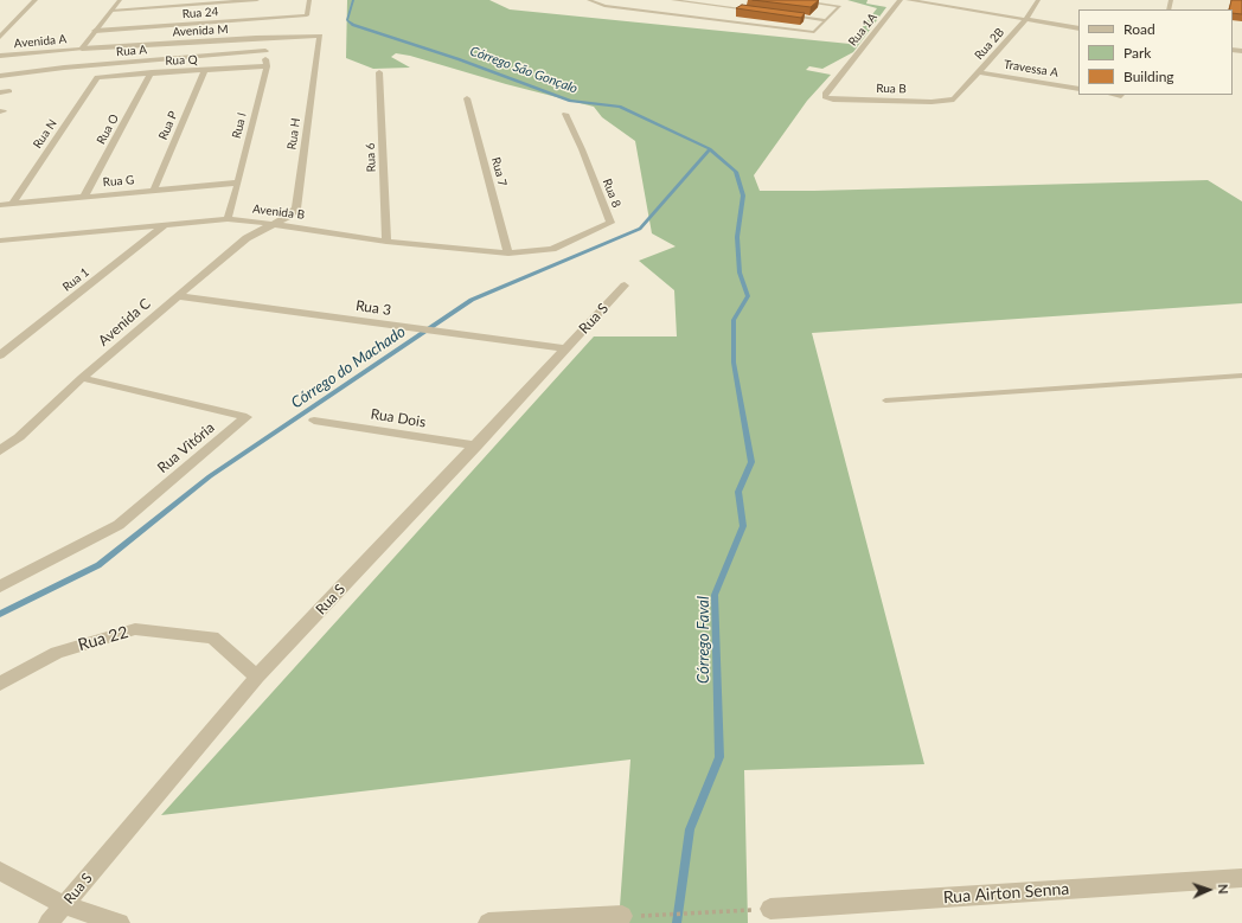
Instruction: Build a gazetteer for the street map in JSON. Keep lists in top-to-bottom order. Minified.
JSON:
{"streets":{"street":["Rua 24","Rua 1A","Avenida M","Avenida A","Rua 2B","Rua A","Rua Q","Travessa A","Rua B","Rua P","Rua I","Rua O","Rua N","Rua H","Rua 6","Rua 7","Rua G","Rua 8","Avenida B","Rua 1","Rua 3","Rua S","Avenida C","Rua Dois","Rua Vitória","Rua 22","Rua Airton Senna"]},"crossings":[["Rua 1A","Rua B"],["Avenida M","Avenida A"],["Avenida M","Rua I"],["Avenida M","Rua H"],["Rua 2B","Travessa A"],["Rua 2B","Rua B"],["Rua A","Rua I"],["Rua Q","Rua P"],["Rua Q","Rua I"],["Rua Q","Rua O"],["Rua Q","Rua N"],["Rua P","Rua G"],["Rua I","Rua G"],["Rua I","Avenida B"],["Rua O","Rua G"],["Rua N","Rua G"],["Rua H","Avenida B"],["Rua H","Avenida C"],["Rua 6","Avenida B"],["Rua 7","Avenida B"],["Rua 8","Avenida B"],["Avenida B","Rua 1"],["Avenida B","Avenida C"],["Rua 3","Rua S"],["Rua 3","Avenida C"],["Rua S","Rua Dois"],["Rua S","Rua 22"],["Avenida C","Rua Vitória"]],"water":["Córrego São Gonçalo","Córrego do Machado","Córrego Faval"],"legend":["Road","Park","Building"],"north":"right"}
